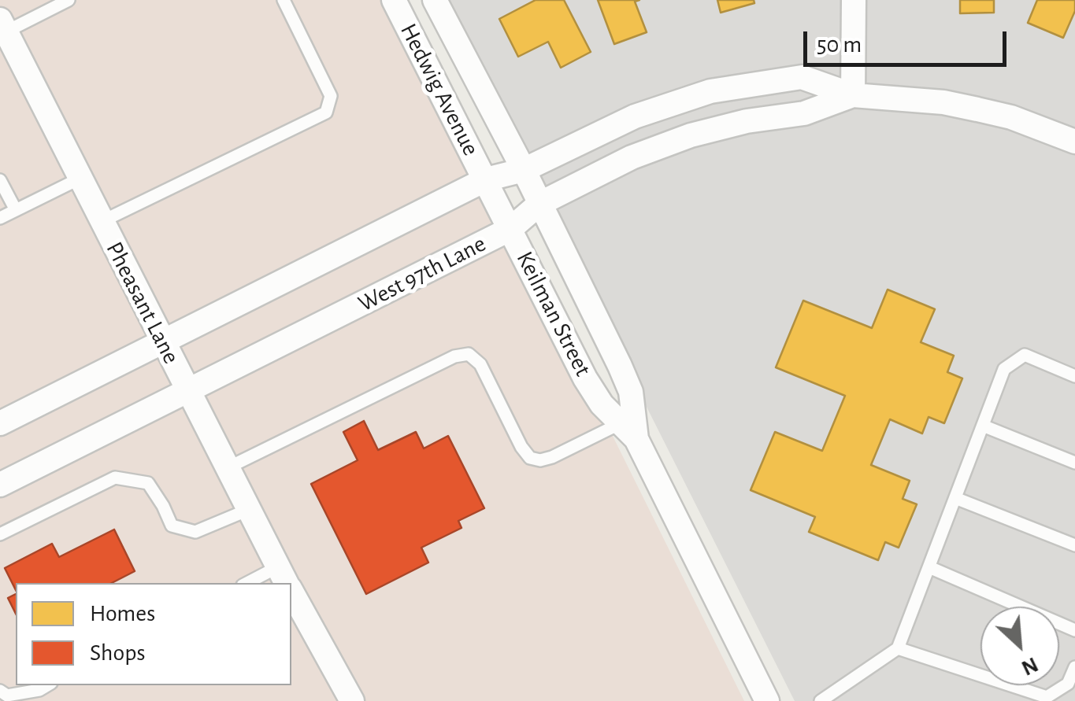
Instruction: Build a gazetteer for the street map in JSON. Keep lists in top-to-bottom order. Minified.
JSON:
{"streets":{"street":["Hedwig Avenue","West 97th Lane","Pheasant Lane","Keilman Street"]},"crossings":[["Hedwig Avenue","West 97th Lane"],["Hedwig Avenue","Keilman Street"],["West 97th Lane","Pheasant Lane"],["West 97th Lane","Keilman Street"]],"legend":["Homes","Shops"],"scale_bar":"50 m","north":"bottom right"}
